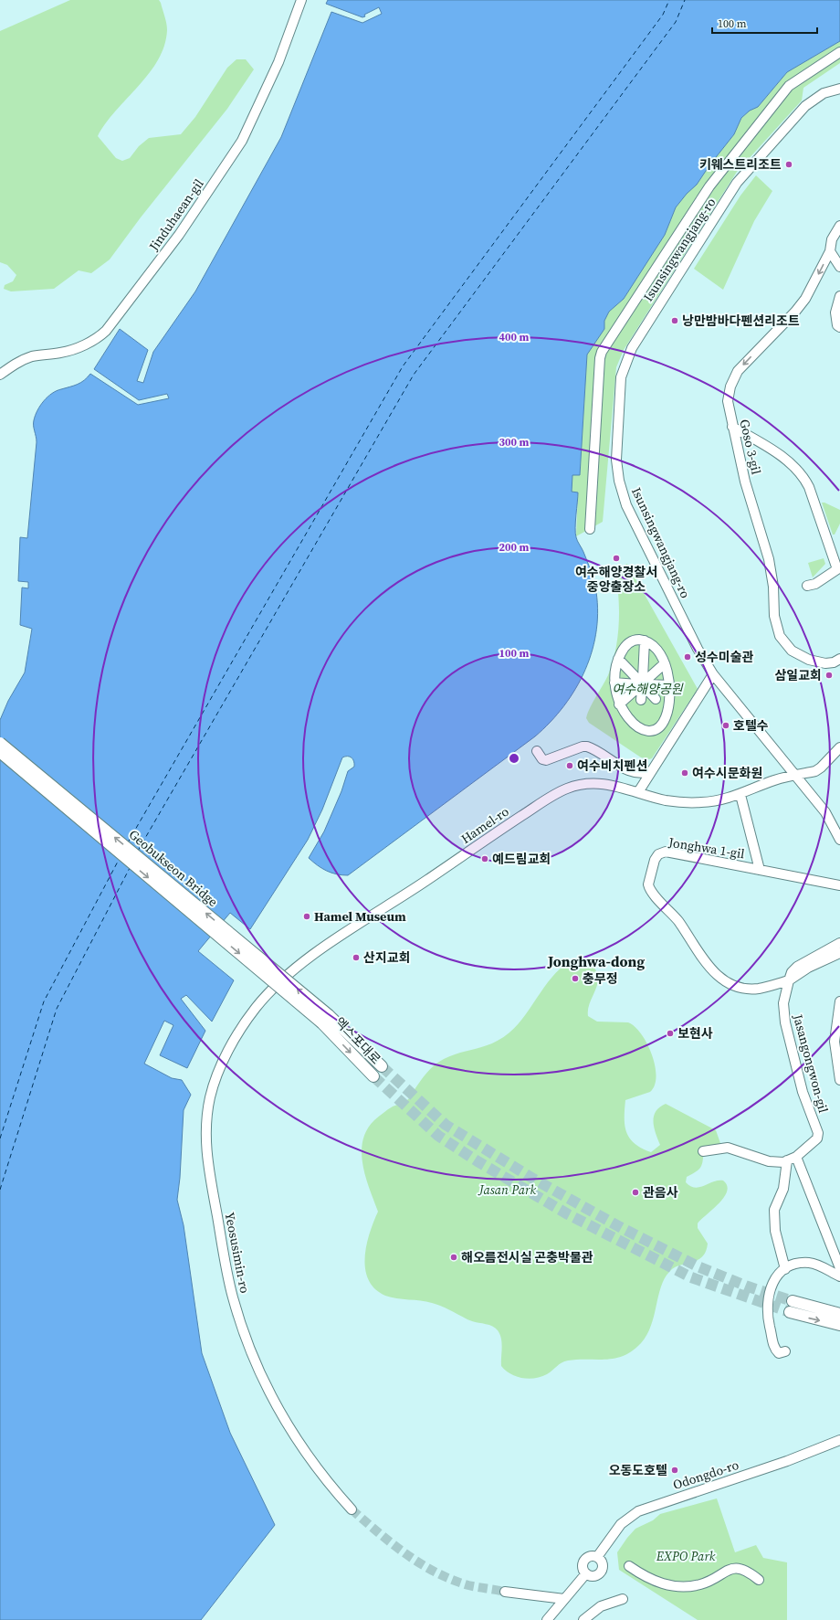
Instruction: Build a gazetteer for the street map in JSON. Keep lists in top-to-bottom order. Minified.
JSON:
{"streets":{"main road":["Geobukseon Bridge","엑스포대로"],"street":["Jinduhaean-gil","Isunsingwangjang-ro","Goso 3-gil","Hamel-ro","Jonghwa 1-gil","Jasangongwon-gil","Yeosusimin-ro","Odongdo-ro"]},"crossings":[["Isunsingwangjang-ro","Hamel-ro"],["Hamel-ro","Yeosusimin-ro"],["Jonghwa 1-gil","Jasangongwon-gil"],["Geobukseon Bridge","엑스포대로"]],"one_way":["Goso 3-gil"],"districts":["Jonghwa-dong"],"parks":["여수해양공원","Jasan Park","EXPO Park"],"places":["키웨스트리조트","낭만밤바다펜션리조트","여수해양경찰서 중앙출장소","성수미술관","삼일교회","호텔수","여수비치펜션","여수시문화원","예드림교회","Hamel Museum","산지교회","충무정","보현사","관음사","해오름전시실 곤충박물관","오동도호텔"],"scale_bar":"100 m","rings":["400 m","300 m","200 m","100 m"]}
